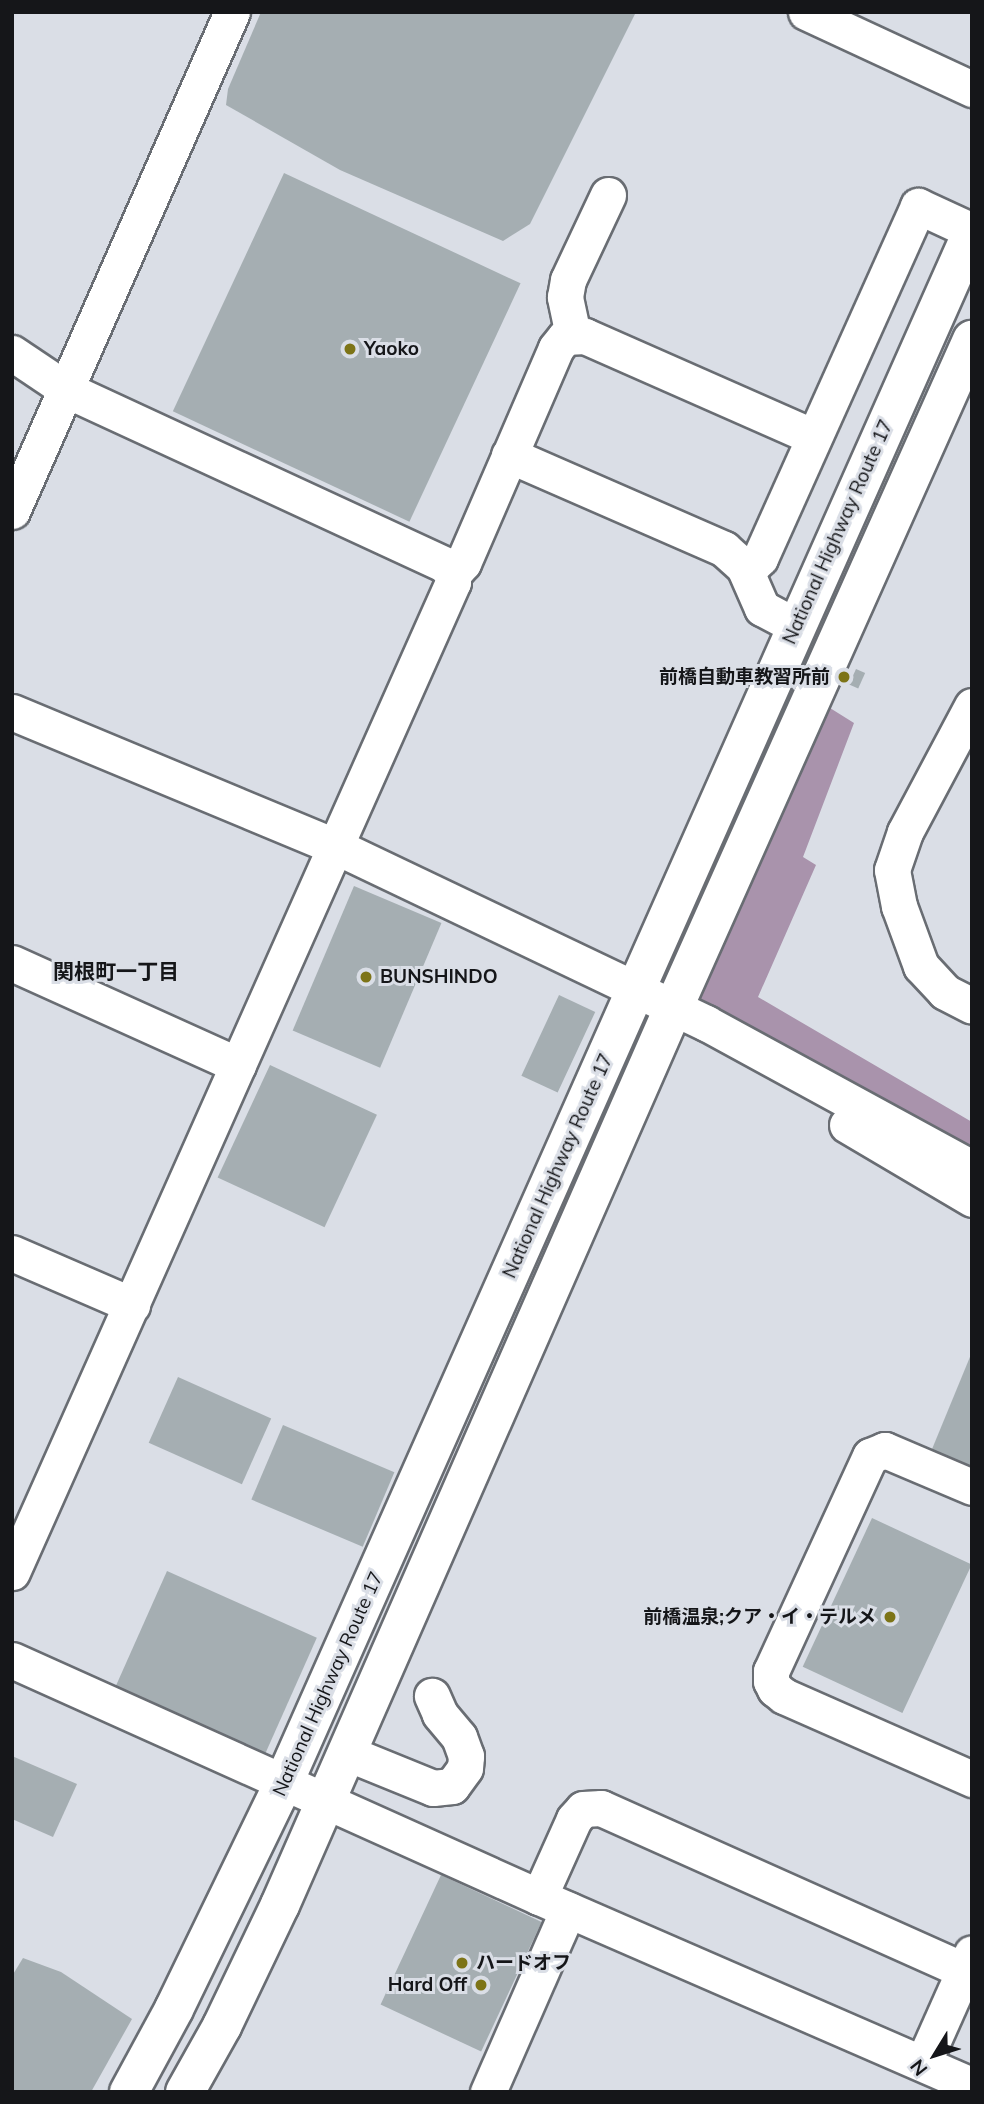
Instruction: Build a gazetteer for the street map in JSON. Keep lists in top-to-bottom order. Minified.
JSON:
{"streets":{"highway":["National Highway Route 17"]},"districts":["関根町一丁目"],"places":["Yaoko","前橋自動車教習所前","BUNSHINDO","前橋温泉;クア・イ・テルメ","ハードオフ","Hard Off"],"north":"bottom left"}
